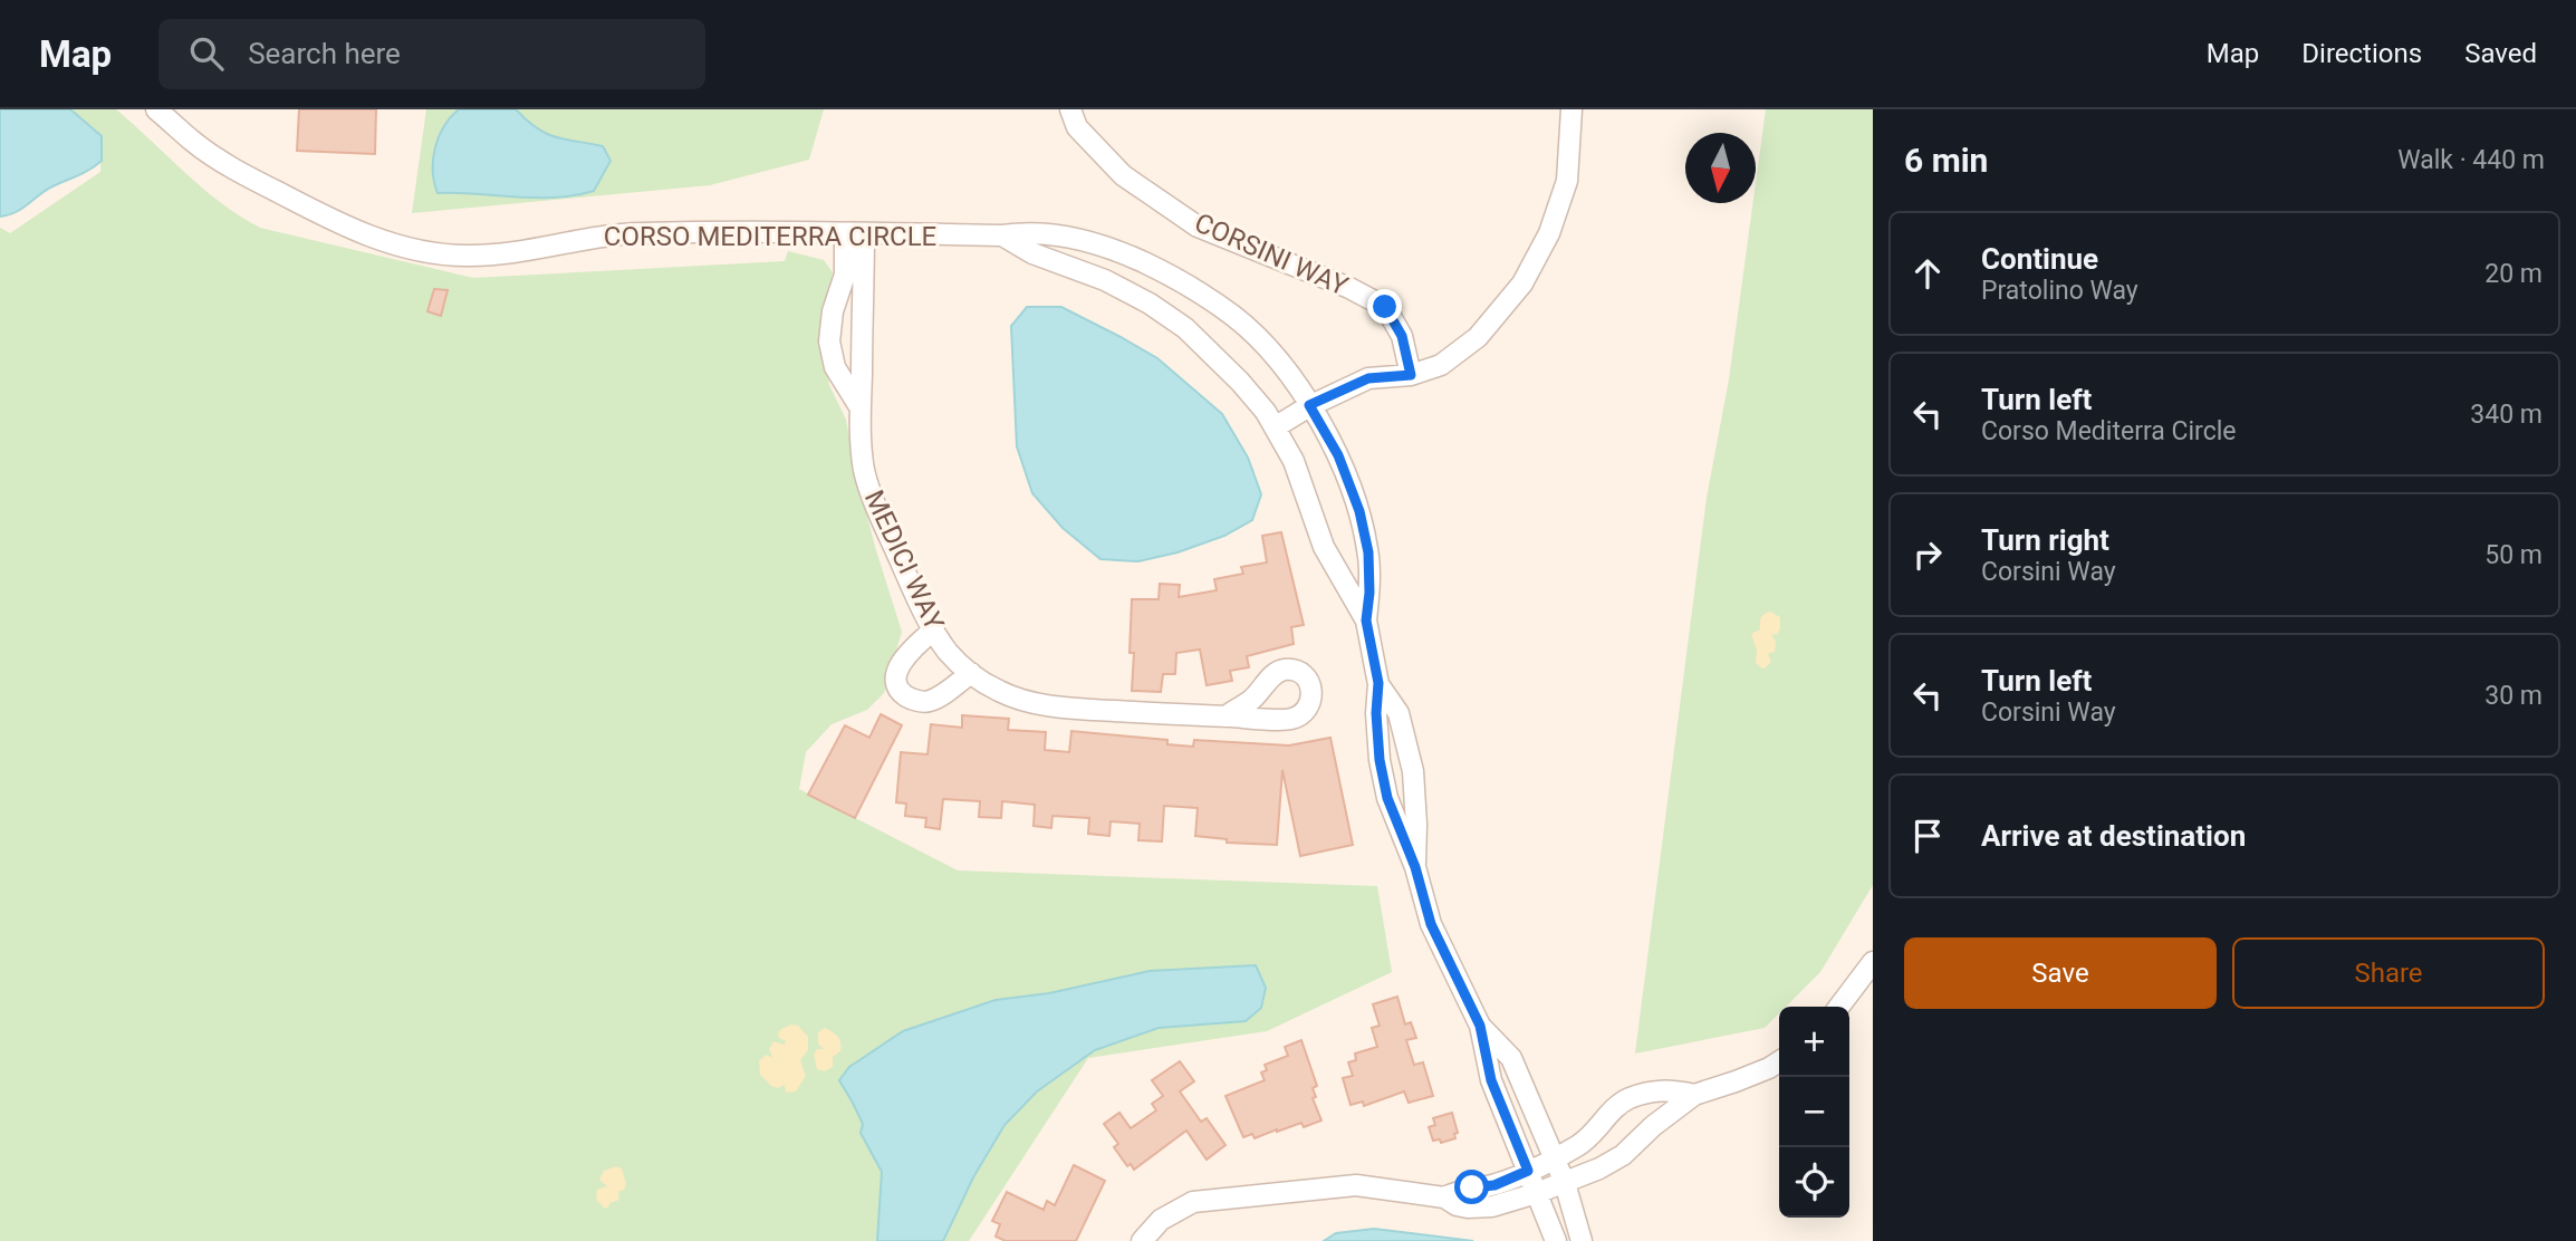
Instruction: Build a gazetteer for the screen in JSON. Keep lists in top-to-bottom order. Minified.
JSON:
{"streets":{"street":["CORSO MEDITERRA CIRCLE","CORSINI WAY","MEDICI WAY"]},"crossings":[["CORSO MEDITERRA CIRCLE","MEDICI WAY"]],"north":"bottom","page":{"header":"Map","search":"Search here","nav":["Map","Directions","Saved"],"heading":["6 min","Walk · 440 m"],"list":[["Continue","Pratolino Way","20 m"],["Turn left","Corso Mediterra Circle","340 m"],["Turn right","Corsini Way","50 m"],["Turn left","Corsini Way","30 m"],"Arrive at destination"],"buttons":["Save","Share"],"map_buttons":["+","−"]}}
